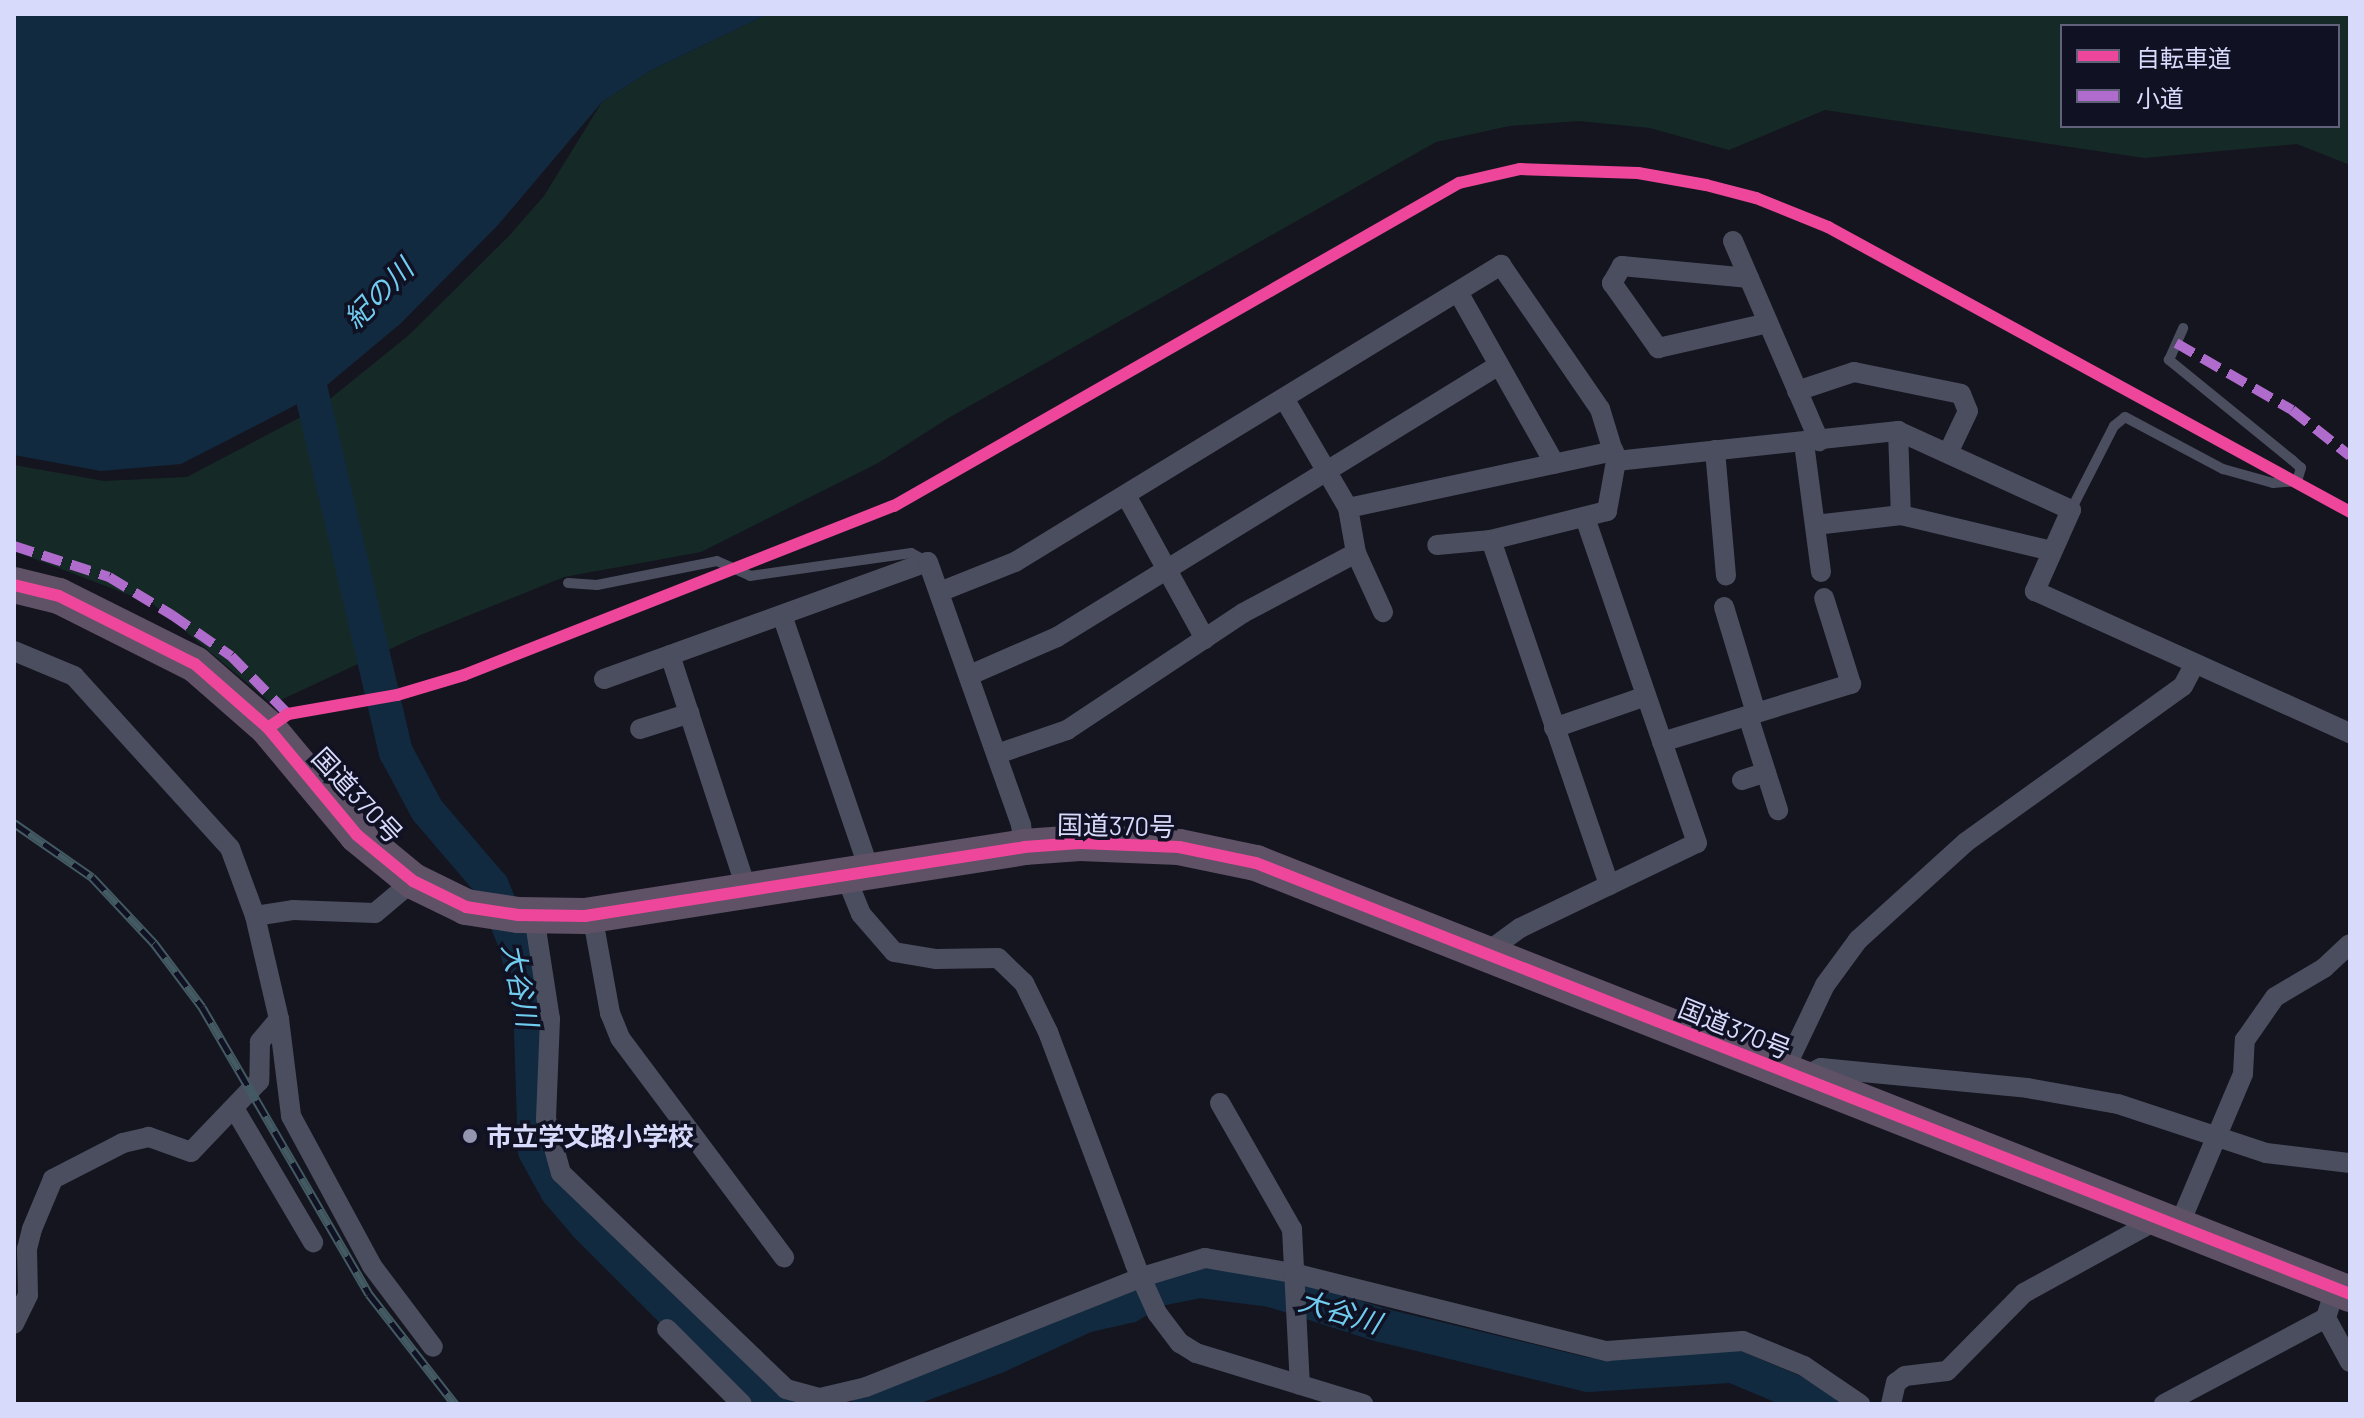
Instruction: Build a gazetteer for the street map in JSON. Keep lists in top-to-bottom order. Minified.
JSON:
{"streets":{"highway":["国道370号"]},"water":["紀の川","大谷川"],"places":["市立学文路小学校"],"legend":["自転車道","小道"]}
